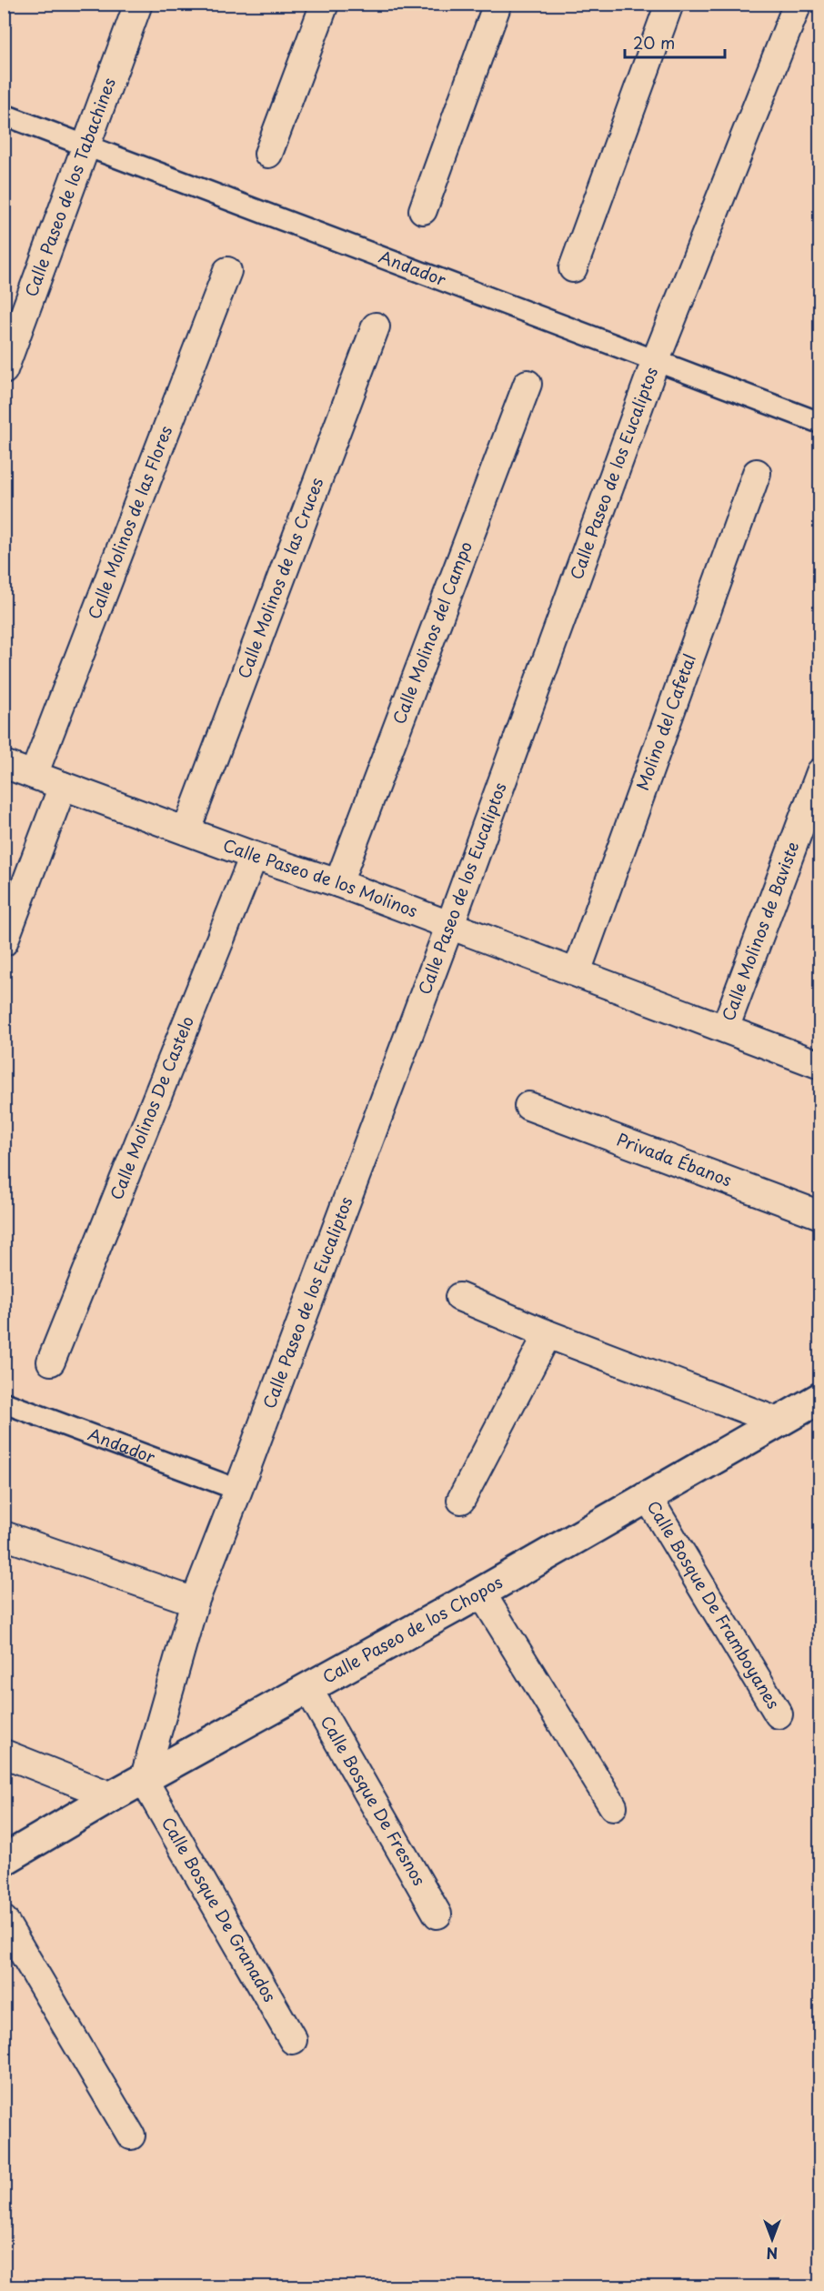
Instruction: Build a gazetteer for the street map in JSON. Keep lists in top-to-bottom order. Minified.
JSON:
{"streets":{"main road":["Calle Paseo de los Chopos"],"street":["Calle Paseo de los Tabachines","Andador","Calle Paseo de los Eucaliptos","Calle Molinos de las Flores","Calle Molinos de las Cruces","Calle Molinos del Campo","Molino del Cafetal","Calle Paseo de los Molinos","Calle Molinos de Baviste","Calle Molinos De Castelo","Privada Ébanos","Calle Bosque De Framboyanes","Calle Bosque De Fresnos","Calle Bosque De Granados"]},"crossings":[["Calle Paseo de los Tabachines","Andador"],["Andador","Calle Paseo de los Eucaliptos"],["Calle Paseo de los Eucaliptos","Calle Paseo de los Molinos"],["Calle Paseo de los Eucaliptos","Calle Paseo de los Chopos"],["Calle Paseo de los Eucaliptos","Calle Bosque De Granados"],["Calle Molinos de las Flores","Calle Paseo de los Molinos"],["Calle Molinos de las Cruces","Calle Paseo de los Molinos"],["Calle Molinos del Campo","Calle Paseo de los Molinos"],["Molino del Cafetal","Calle Paseo de los Molinos"],["Calle Paseo de los Molinos","Calle Molinos de Baviste"],["Calle Paseo de los Molinos","Calle Molinos De Castelo"],["Calle Bosque De Framboyanes","Calle Paseo de los Chopos"],["Calle Paseo de los Chopos","Calle Bosque De Fresnos"],["Calle Paseo de los Chopos","Calle Bosque De Granados"]],"scale_bar":"20 m","north":"bottom"}
